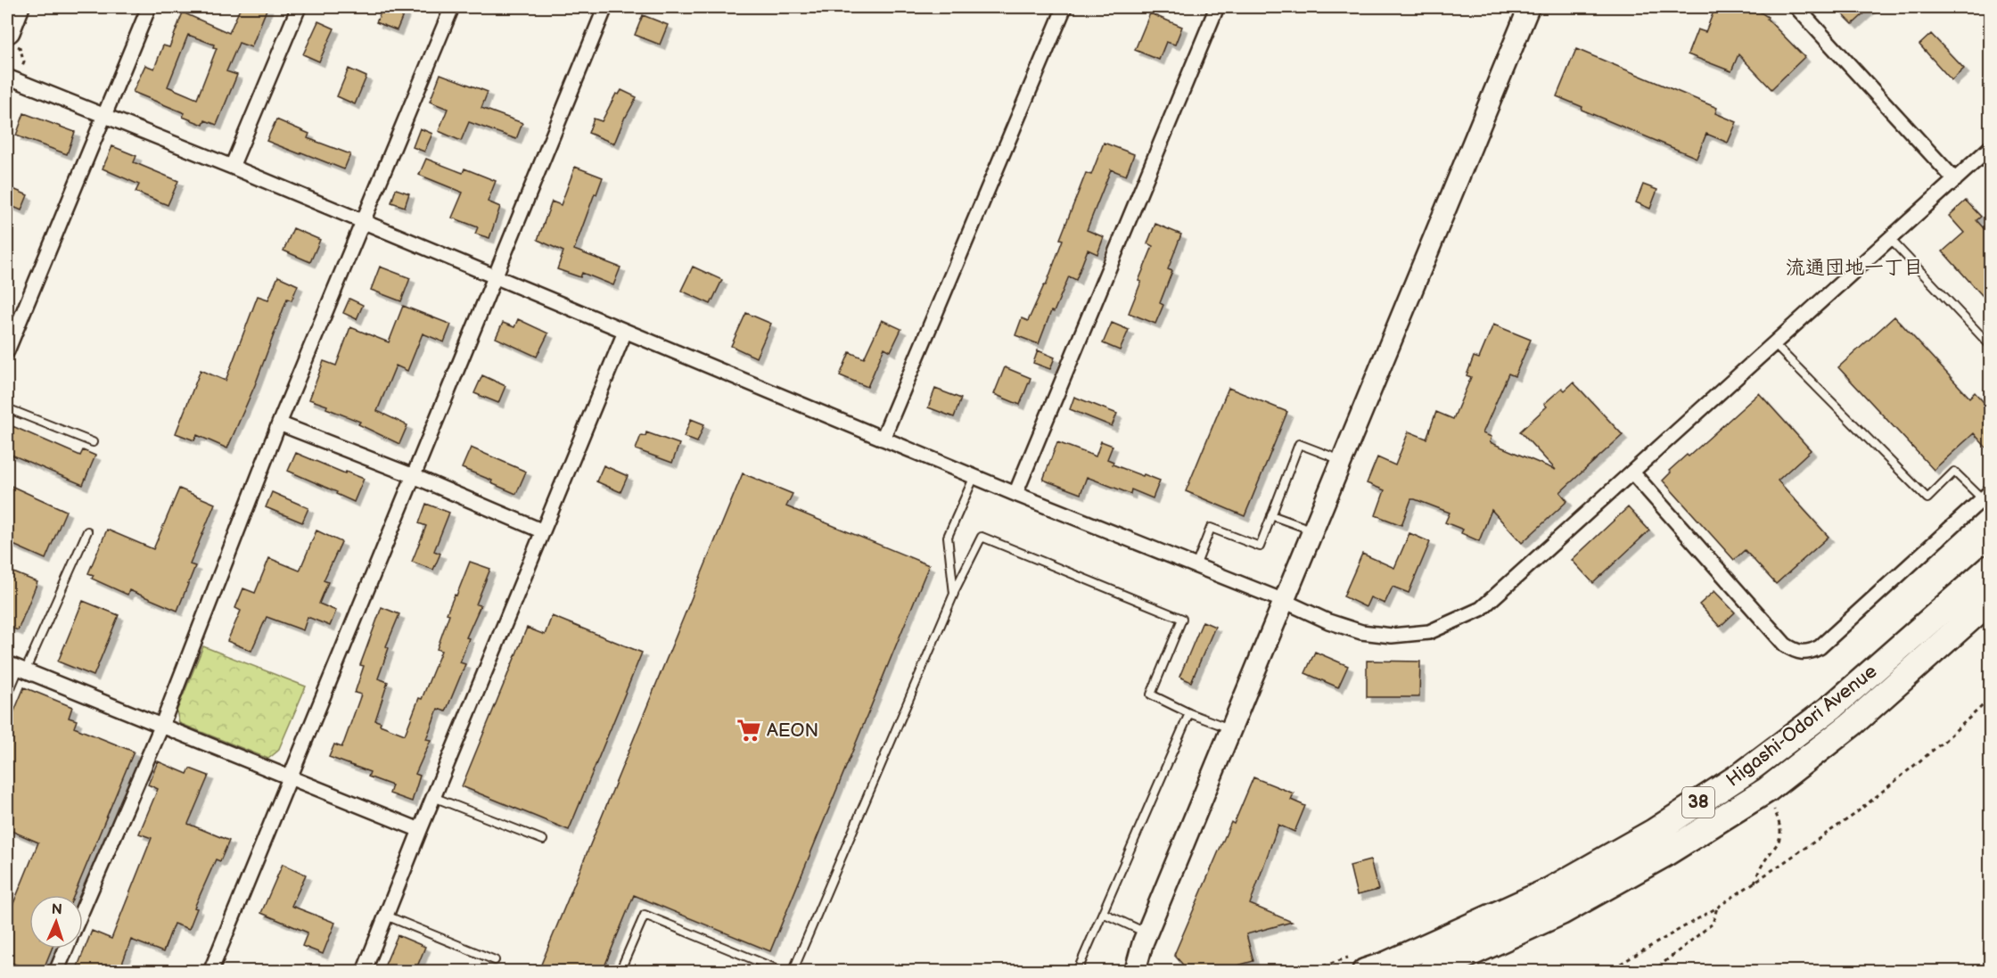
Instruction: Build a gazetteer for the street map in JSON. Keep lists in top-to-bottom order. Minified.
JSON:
{"streets":{"highway":["Higashi-Odori Avenue","38"]},"districts":["流通団地一丁目"],"places":{"supermarket":["AEON"]},"north":"top"}
